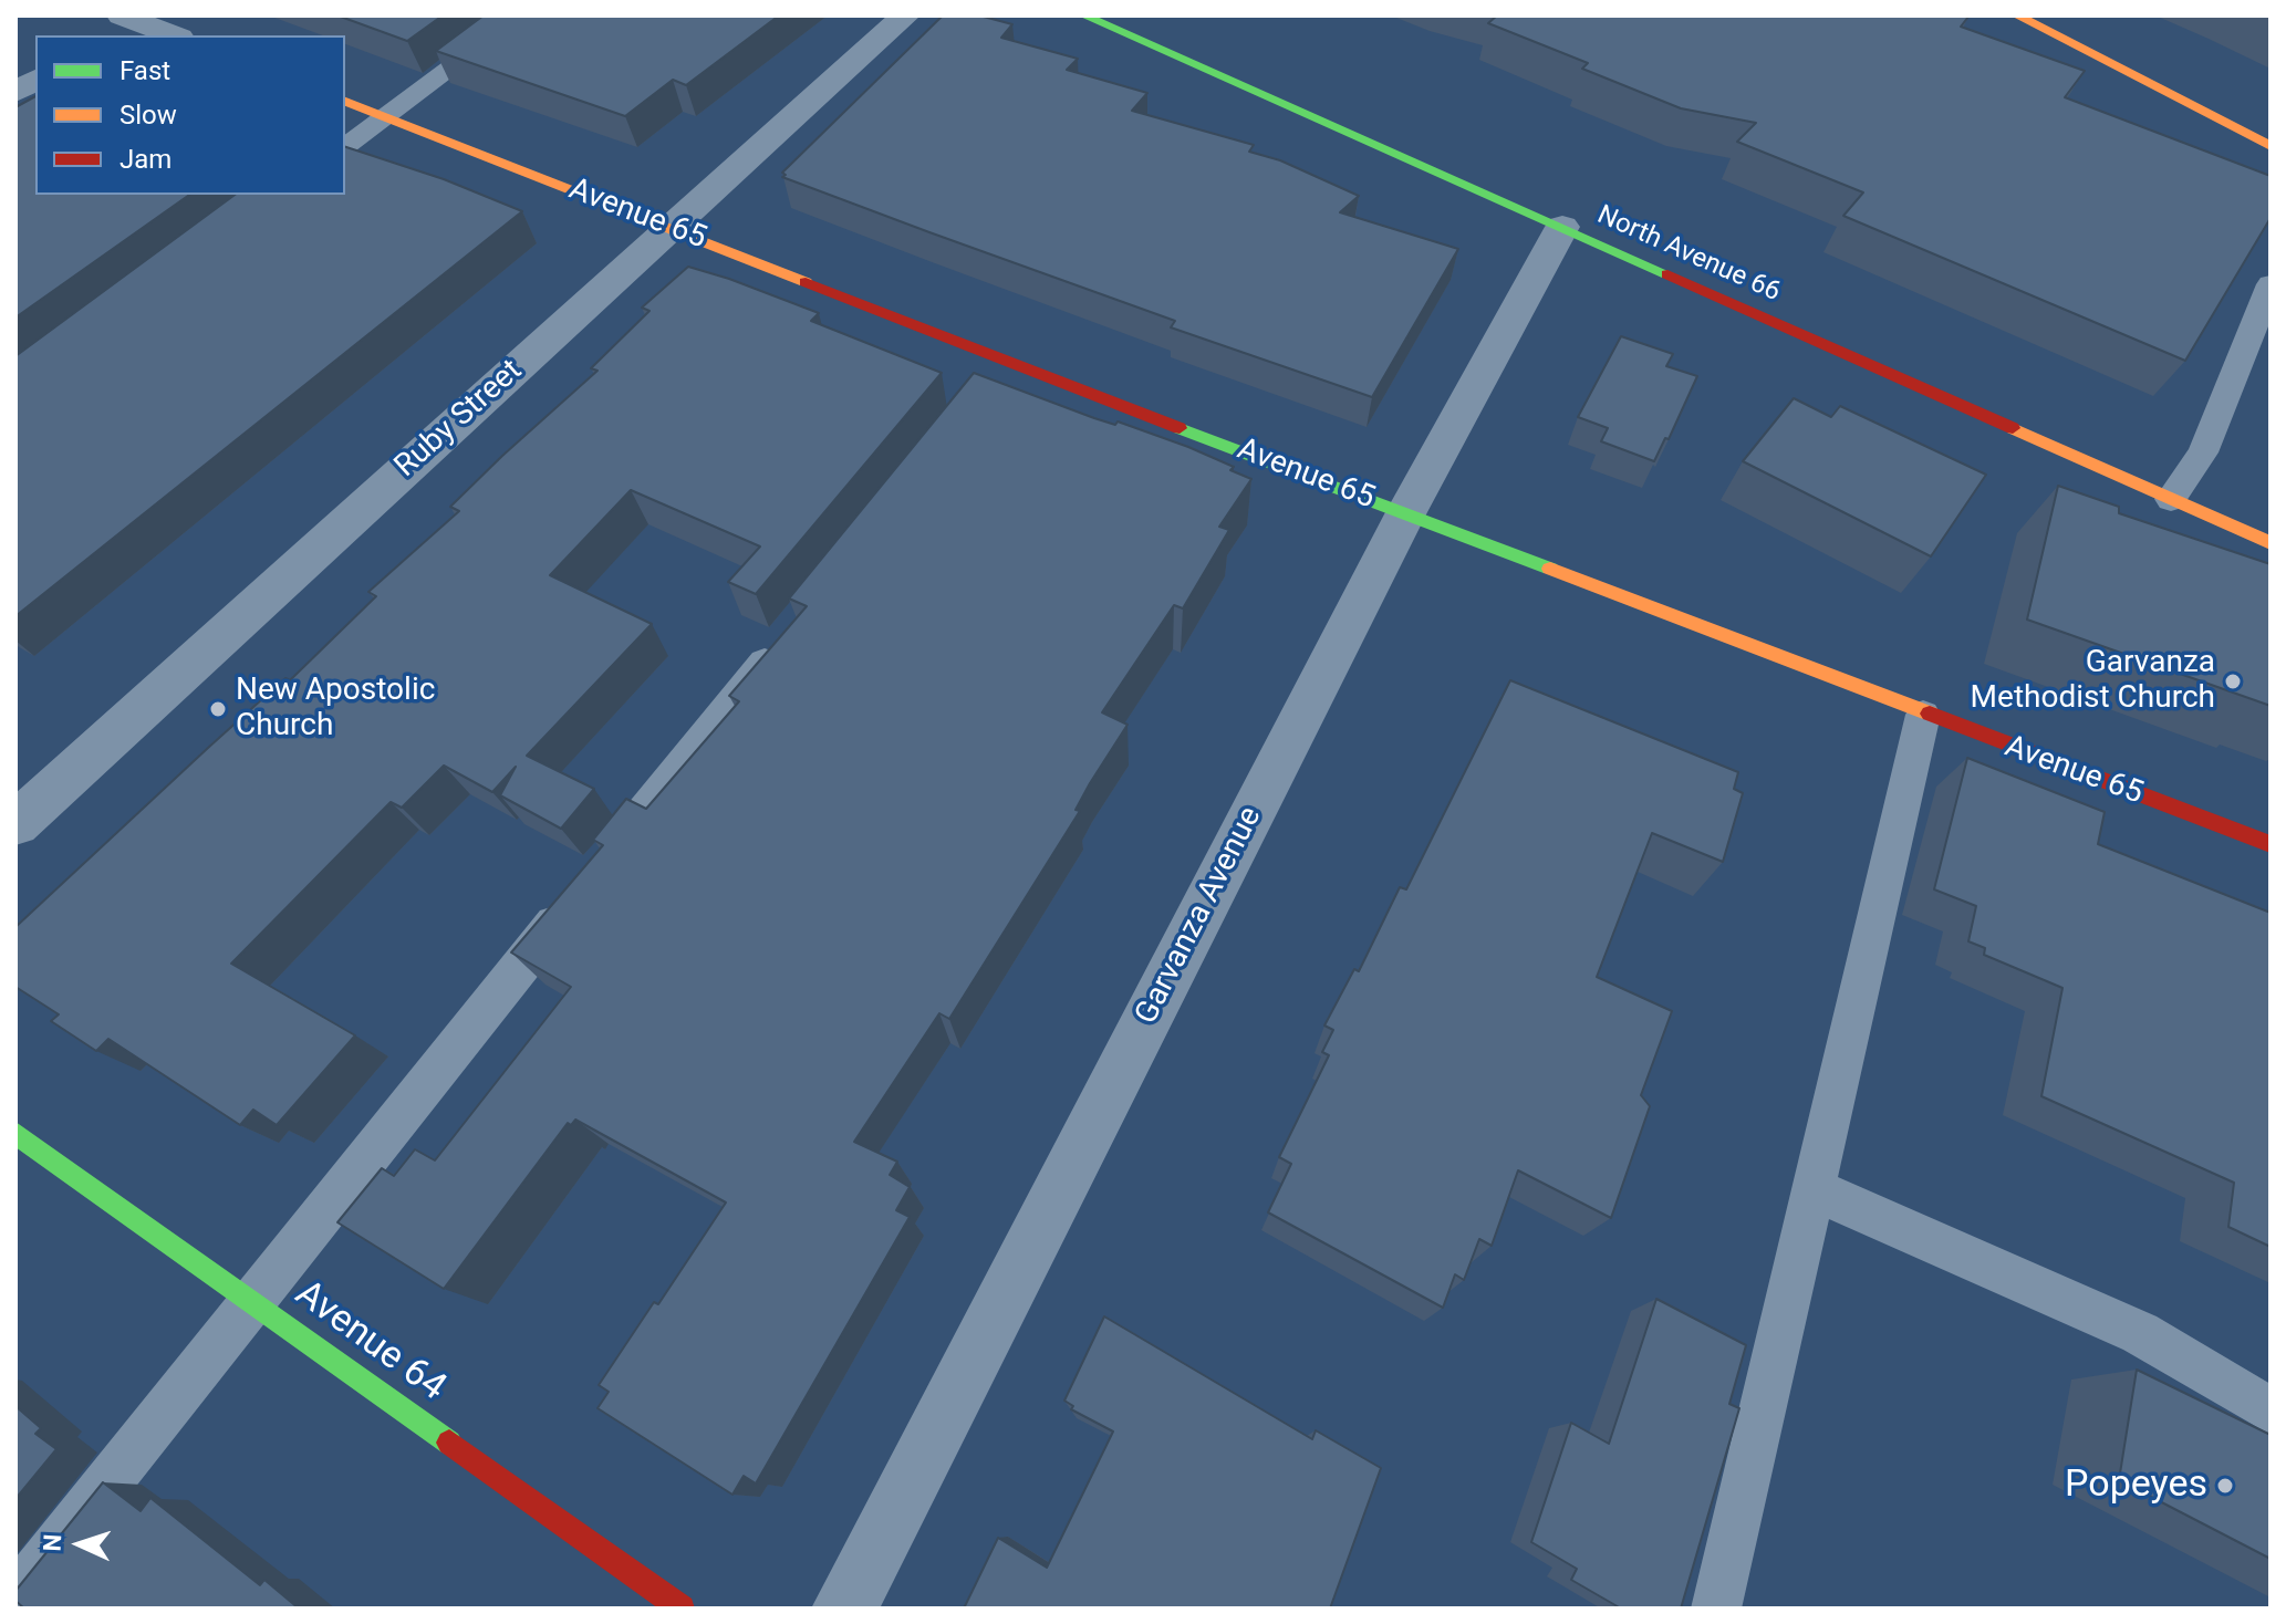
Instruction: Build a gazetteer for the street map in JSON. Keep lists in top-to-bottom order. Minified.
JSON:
{"streets":{"street":["Avenue 65","North Avenue 66","Ruby Street","Garvanza Avenue","Avenue 64"]},"crossings":[["Avenue 65","Ruby Street"],["Avenue 65","Garvanza Avenue"],["North Avenue 66","Garvanza Avenue"]],"places":["Garvanza Methodist Church","New Apostolic Church","Popeyes"],"legend":["Fast","Slow","Jam"],"north":"left"}
